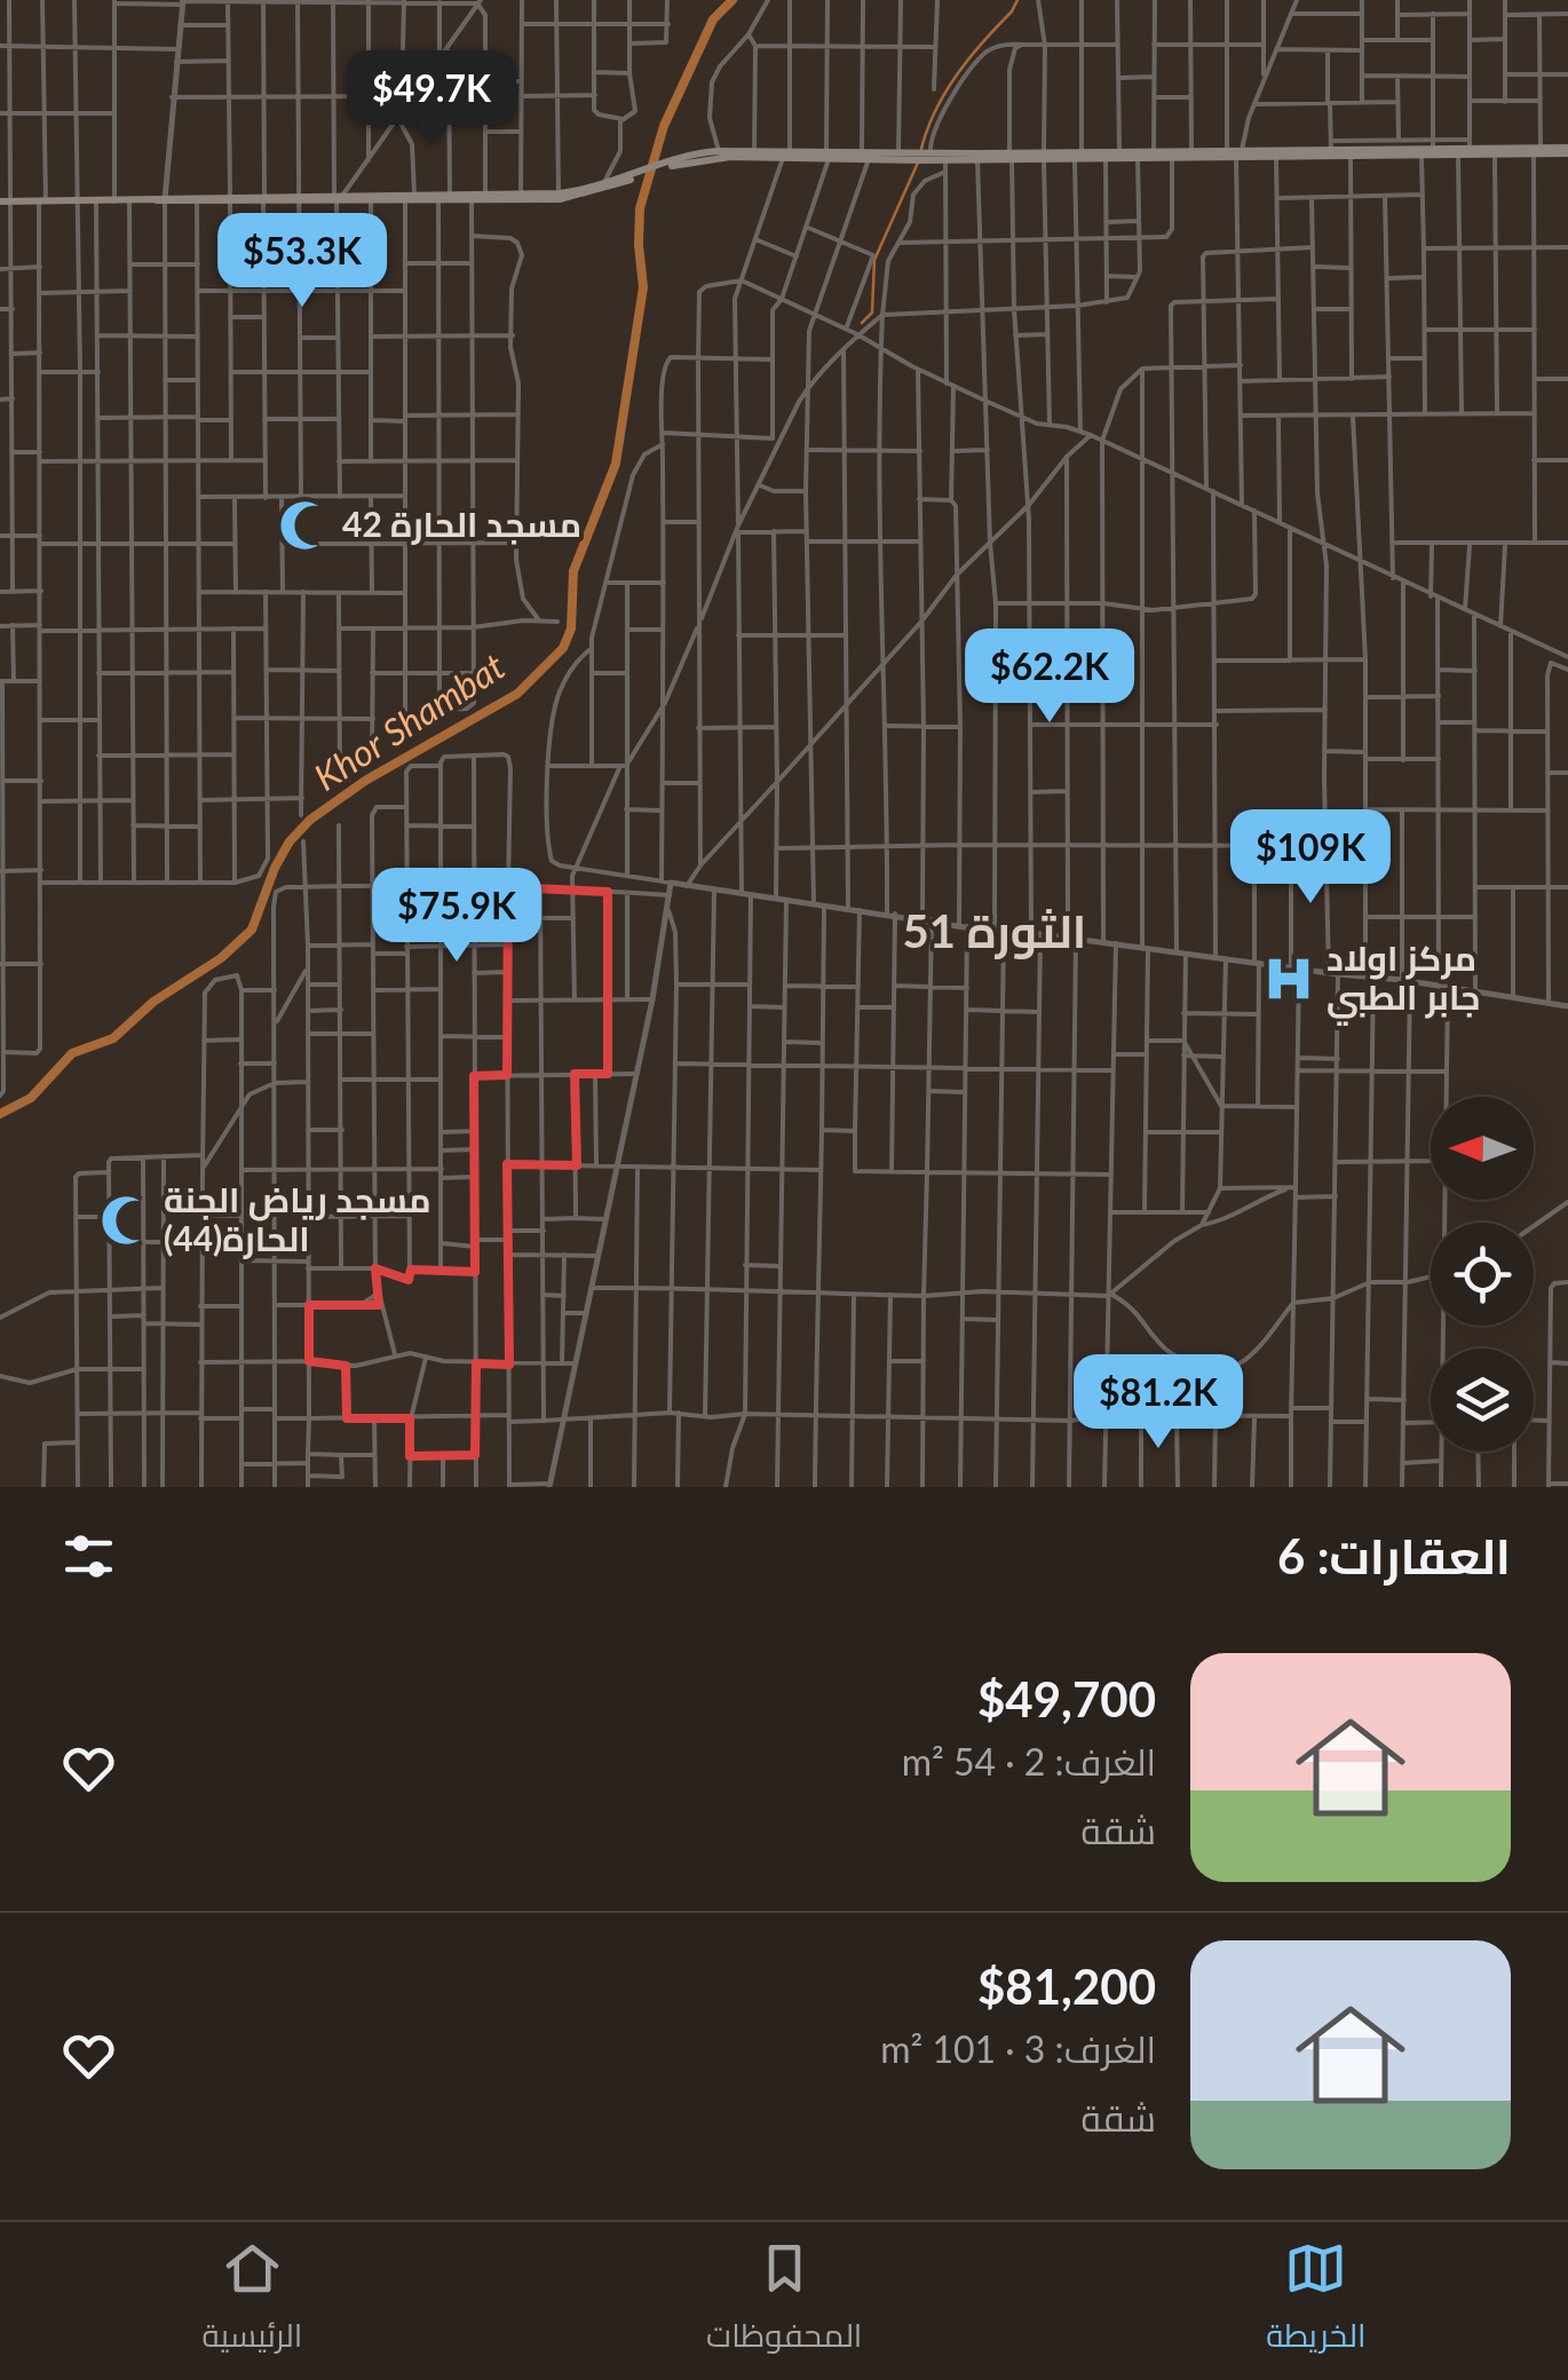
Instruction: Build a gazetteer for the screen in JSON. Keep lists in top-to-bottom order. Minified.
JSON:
{"districts":["الثورة 51"],"water":["Khor Shambat"],"places":{"mosque":["مسجد الحارة 42","مسجد رياض الجنة الحارة(44)"],"hospital":["مركز اولاد جابر الطبي"]},"north":"left","page":{"price":["$49.7K","$53.3K","$62.2K","$109K","$75.9K","$81.2K"],"heading":"العقارات: 6","list":[{"name":"$49,700","note":"الغرف: 2 · 54 m² · شقة"},{"name":"$81,200","note":"الغرف: 3 · 101 m² · شقة"}],"tabs":["الخريطة","المحفوظات","الرئيسية"]}}
